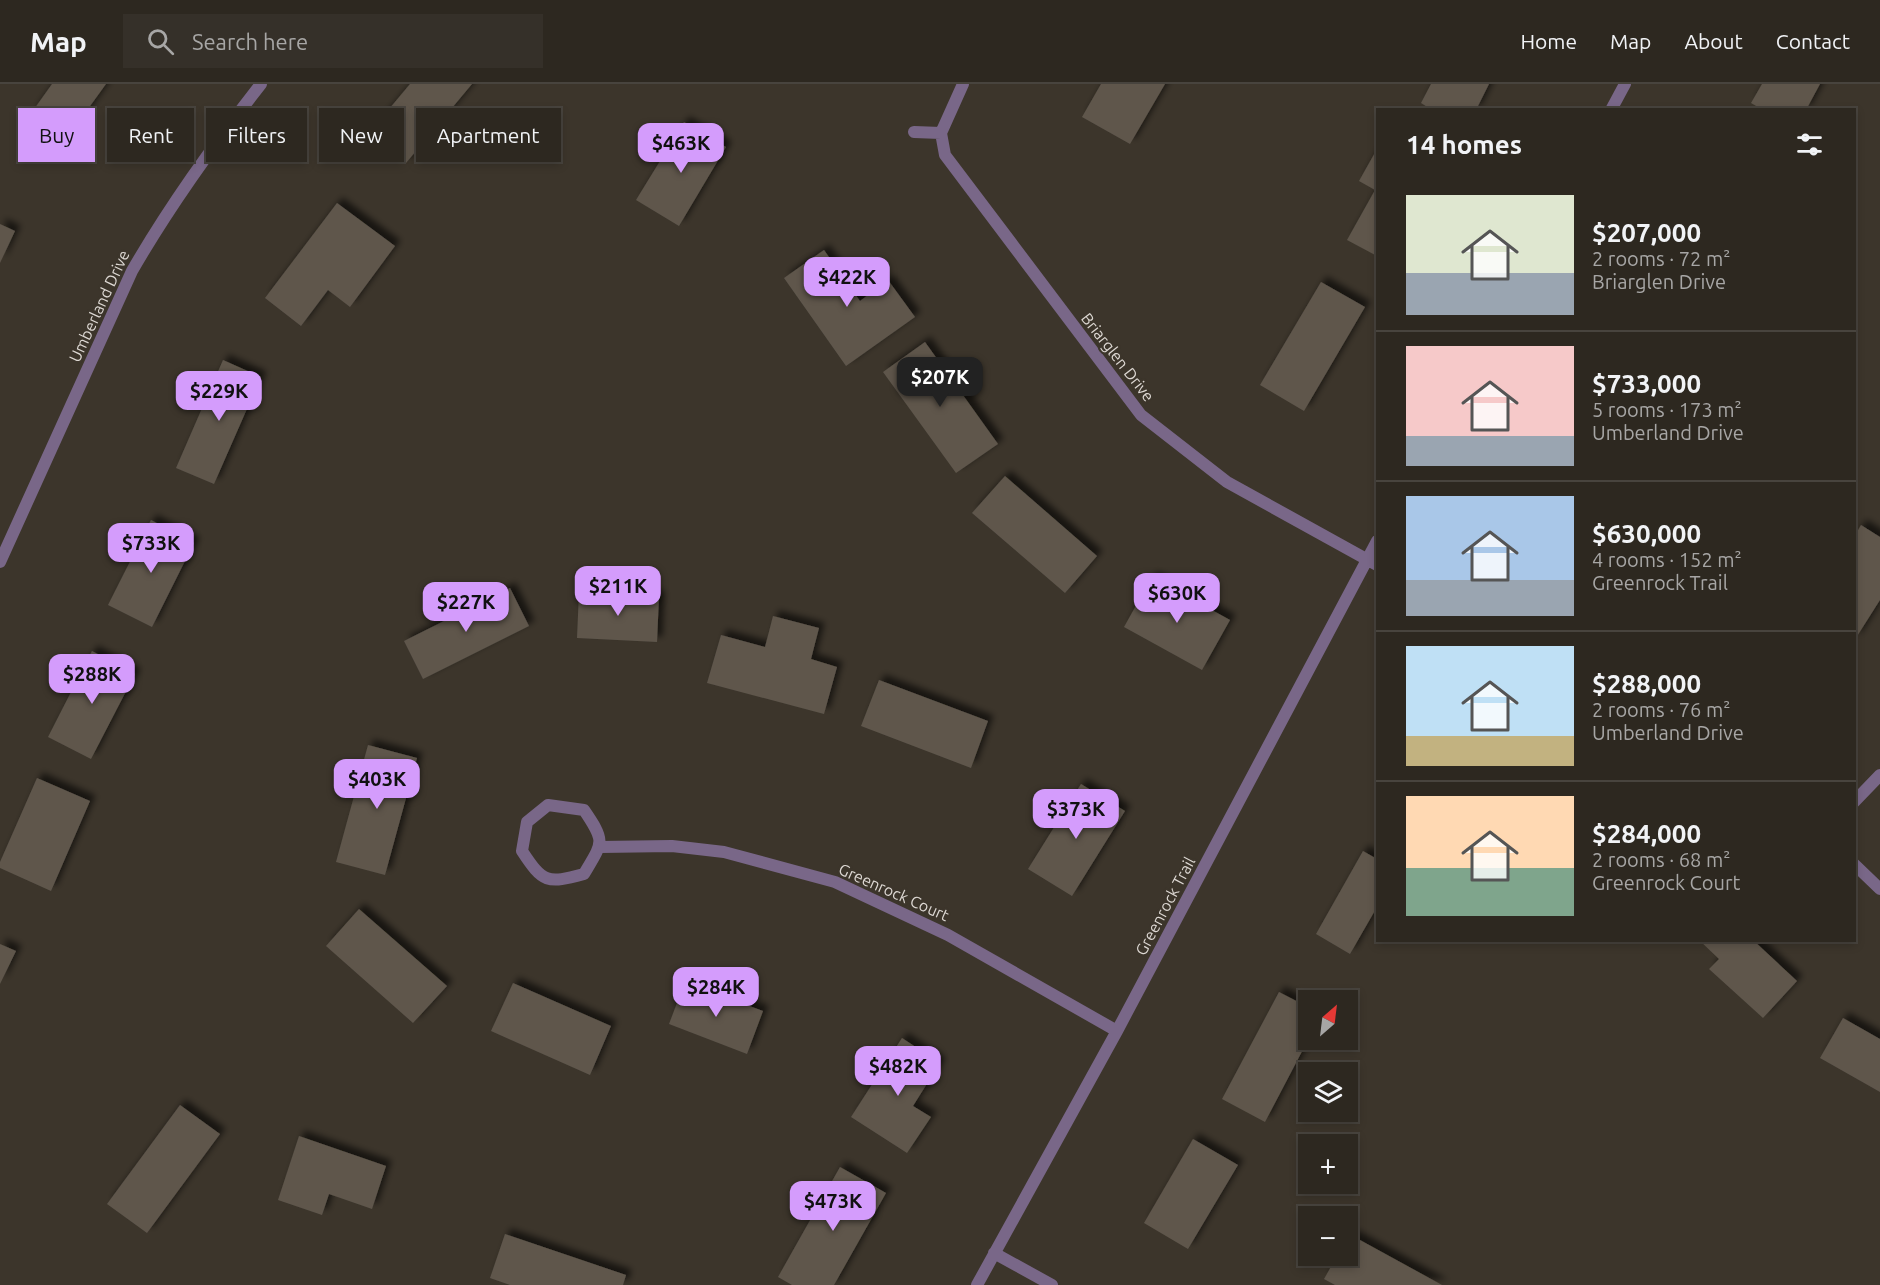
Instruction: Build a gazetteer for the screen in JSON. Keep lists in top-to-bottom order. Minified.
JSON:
{"streets":{"street":["Umberland Drive","Briarglen Drive","Greenrock Court","Greenrock Trail"]},"crossings":[["Briarglen Drive","Greenrock Trail"],["Greenrock Court","Greenrock Trail"]],"north":"top right","page":{"header":"Map","search":"Search here","nav":["Home","Map","About","Contact"],"chip":["Buy","Rent","Filters","New","Apartment"],"heading":"14 homes","price":["$463K","$422K","$207K","$229K","$733K","$211K","$630K","$227K","$288K","$403K","$373K","$284K","$482K","$473K"],"list":[{"name":"$207,000","note":"2 rooms · 72 m² · Briarglen Drive"},{"name":"$733,000","note":"5 rooms · 173 m² · Umberland Drive"},{"name":"$630,000","note":"4 rooms · 152 m² · Greenrock Trail"},{"name":"$288,000","note":"2 rooms · 76 m² · Umberland Drive"},{"name":"$284,000","note":"2 rooms · 68 m² · Greenrock Court"}],"map_buttons":["+","−"]}}
